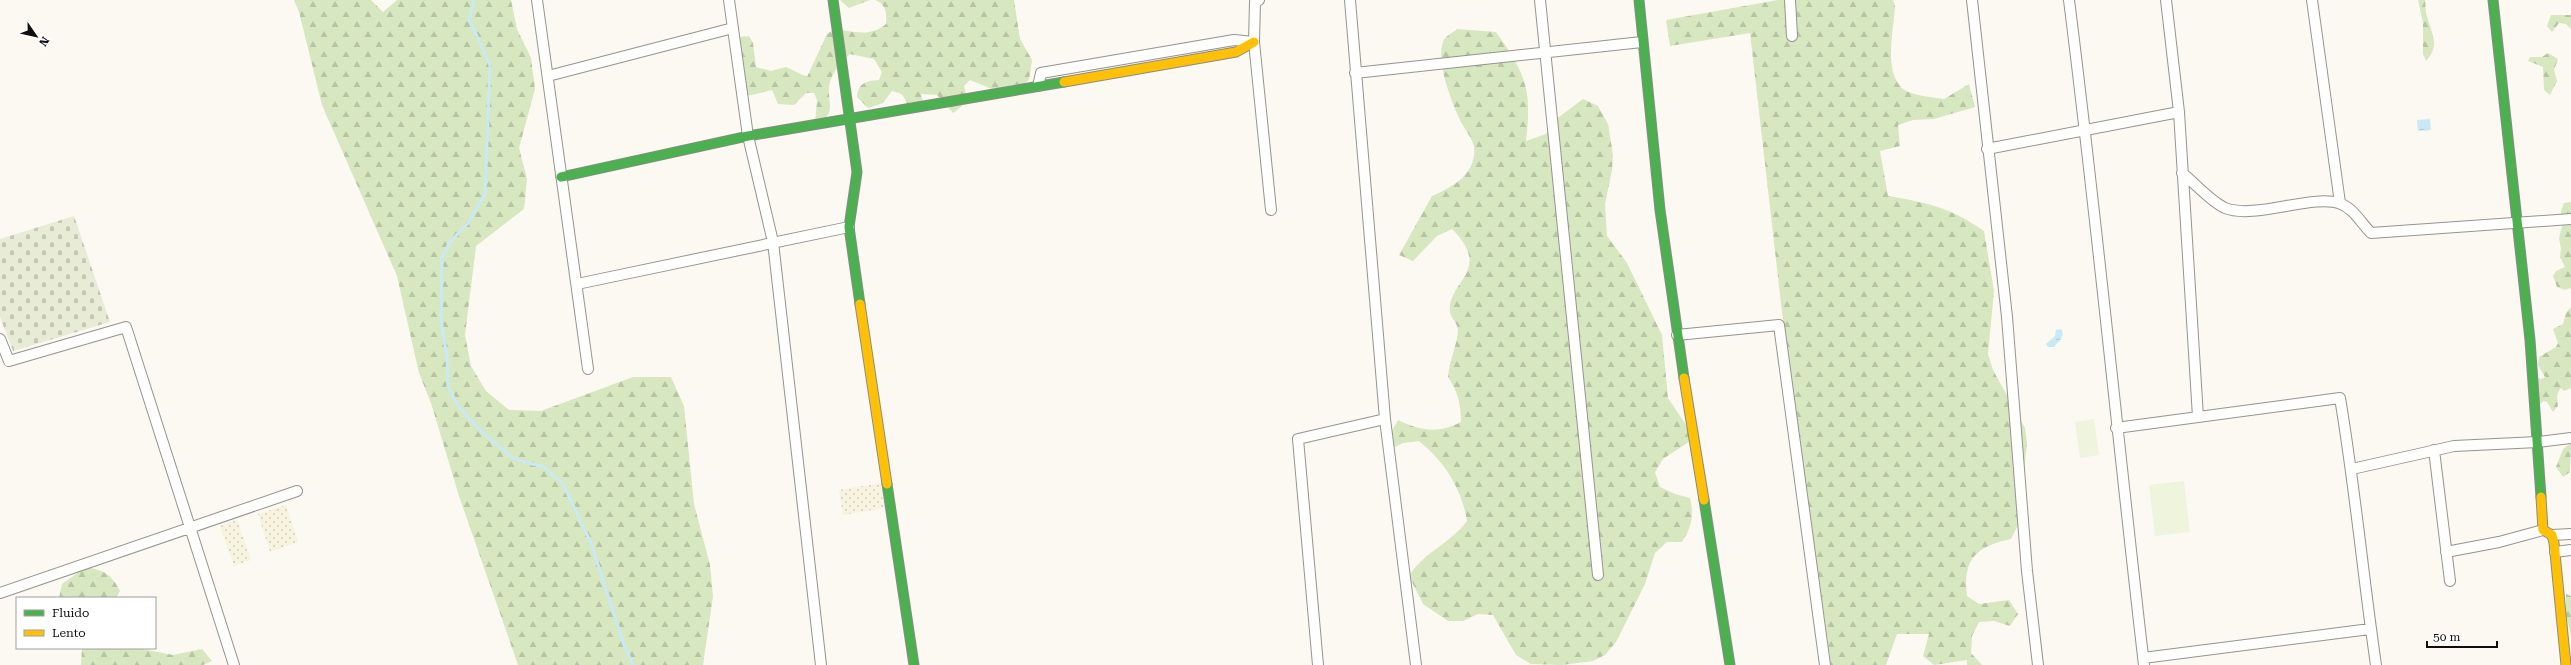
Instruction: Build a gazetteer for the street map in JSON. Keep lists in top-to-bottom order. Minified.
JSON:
{"legend":["Fluido","Lento"],"scale_bar":"50 m","north":"bottom right"}
